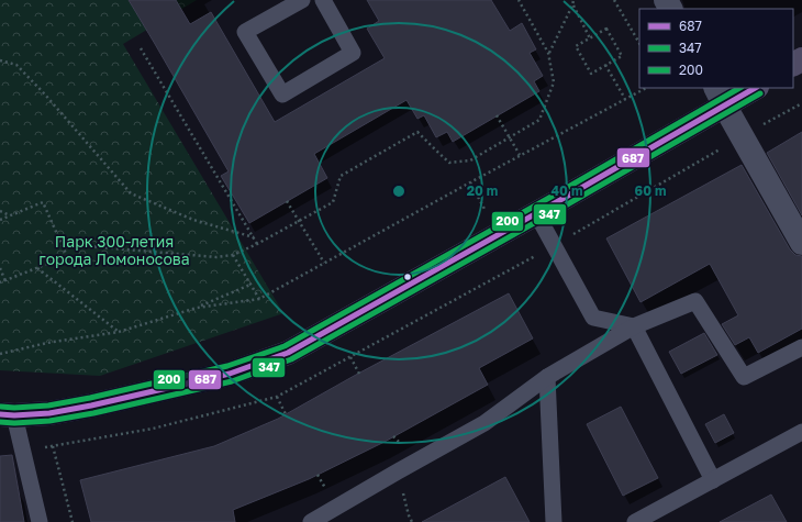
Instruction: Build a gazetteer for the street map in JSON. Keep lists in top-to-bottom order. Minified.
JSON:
{"parks":["Парк 300-летия города Ломоносова"],"lines":["transit line 687","transit line 200","transit line 347"],"legend":["687","347","200"],"rings":["20 m","40 m","60 m"]}
